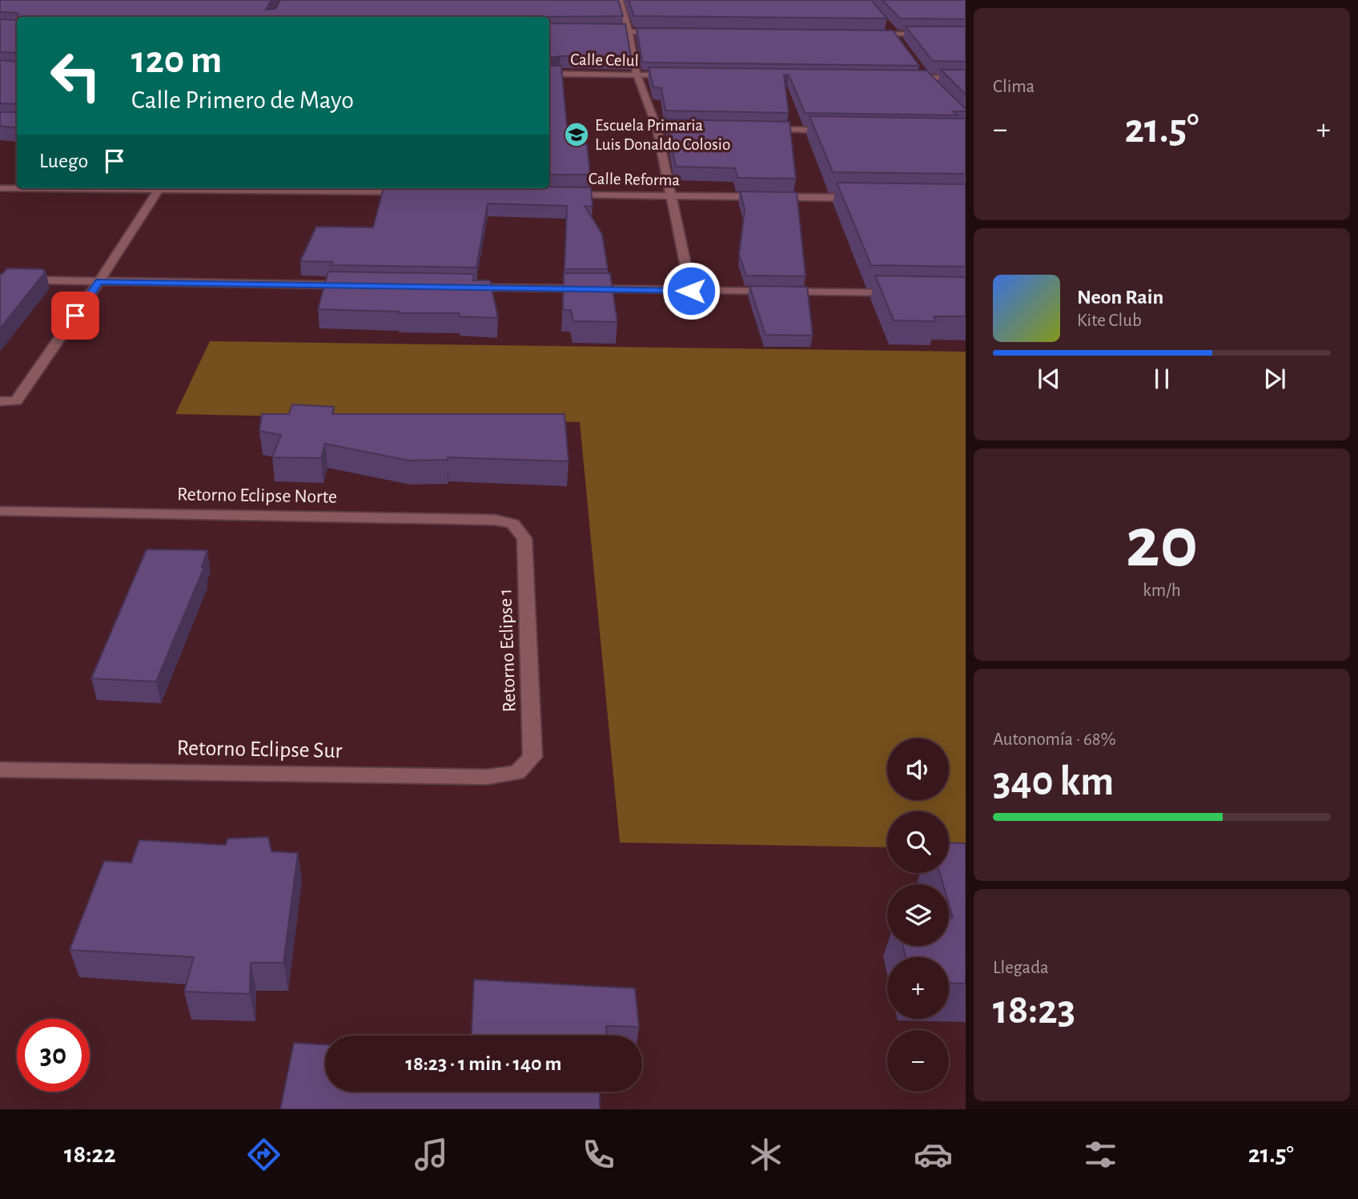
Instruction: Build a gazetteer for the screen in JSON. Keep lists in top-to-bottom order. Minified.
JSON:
{"streets":{"street":["Calle Celul","Calle Reforma","Retorno Eclipse Norte","Retorno Eclipse 1","Retorno Eclipse Sur"]},"crossings":[["Retorno Eclipse Norte","Retorno Eclipse 1"],["Retorno Eclipse 1","Retorno Eclipse Sur"]],"places":{"school or university":["Escuela Primaria Luis Donaldo Colosio"]},"page":{"tile":["Clima",["20","km/h"],["Autonomía · 68%","340 km"],["Llegada","18:23"]],"turn":["120 m","Calle Primero de Mayo"],"heat":["−","21.5°","+"],"then":"Luego","song":["Neon Rain","Kite Club"],"map_buttons":["+","−"],"limit":"30","trip":"18:23 · 1 min · 140 m","tabs":["18:22","21.5°"]}}
